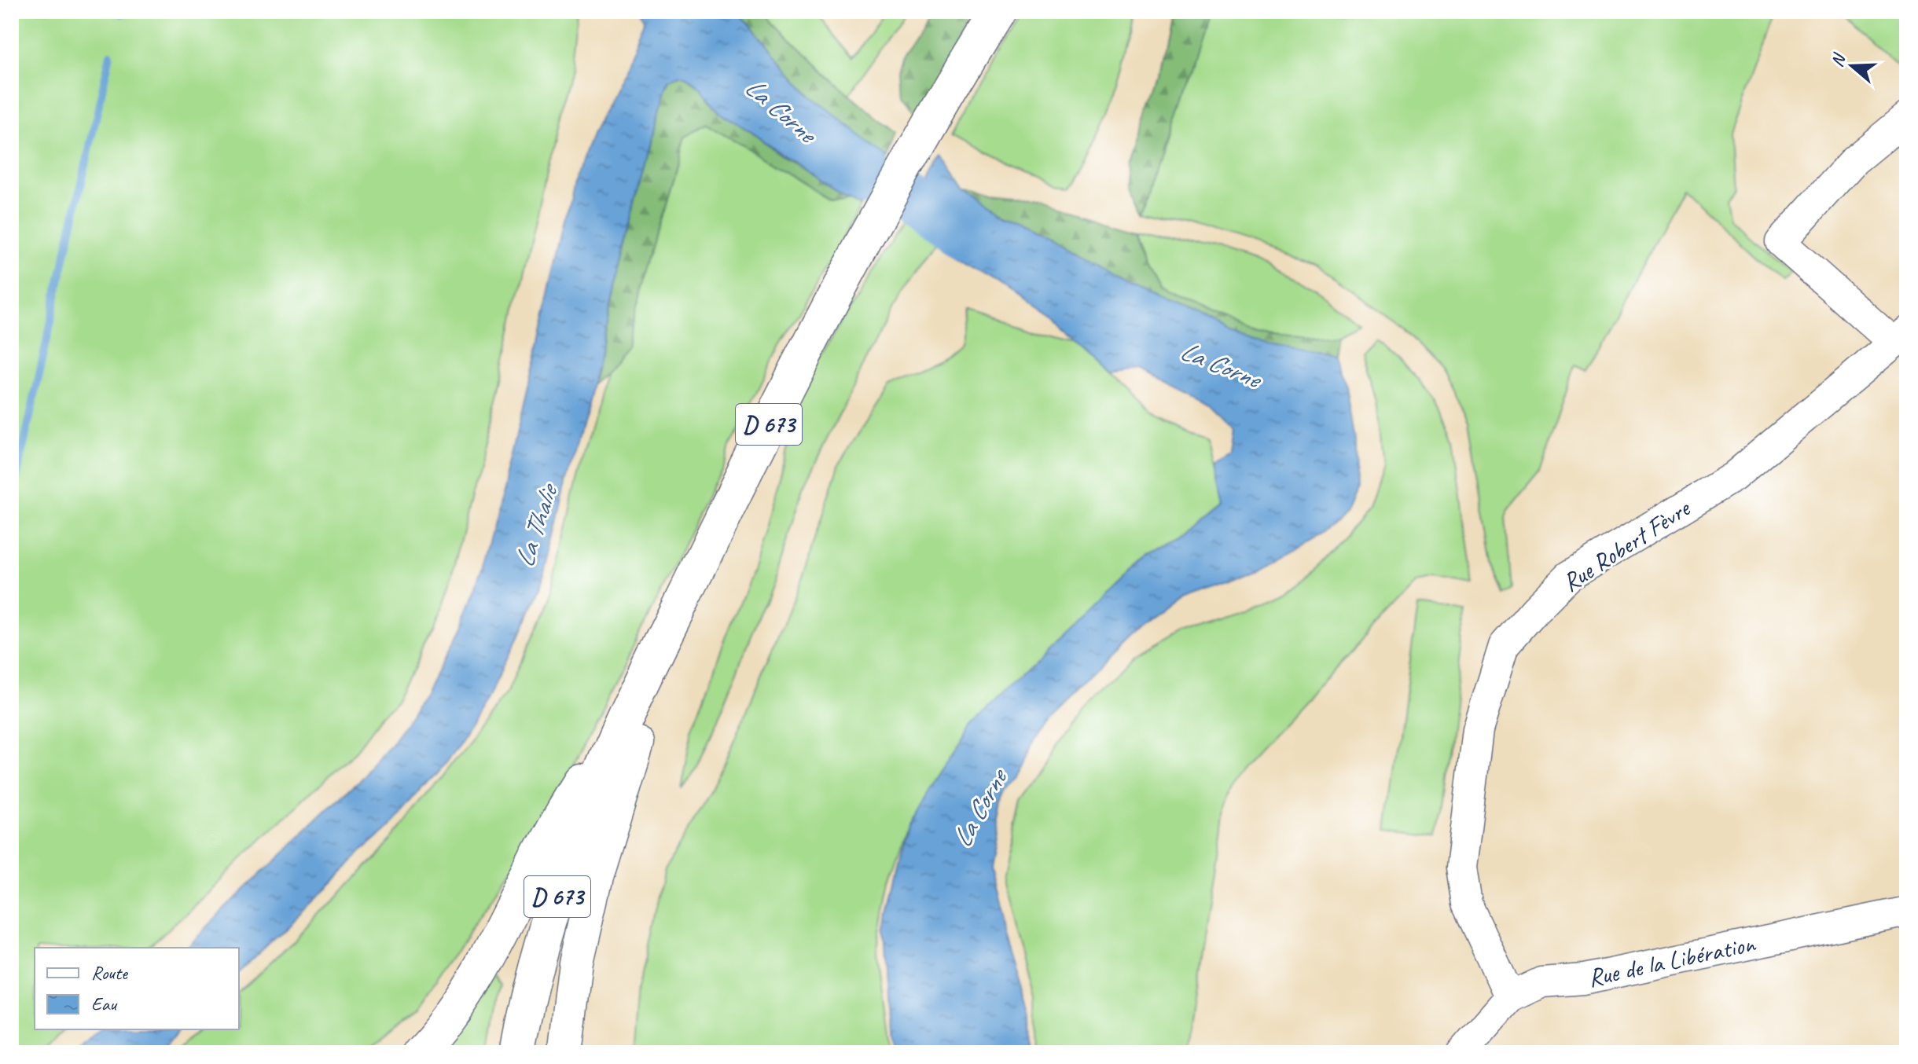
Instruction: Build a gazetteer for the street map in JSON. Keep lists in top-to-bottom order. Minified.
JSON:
{"streets":{"main road":["D 673"],"street":["Rue Robert Fèvre","Rue de la Libération"]},"crossings":[["Rue Robert Fèvre","Rue de la Libération"]],"water":["La Corne","La Thalie"],"legend":["Route","Eau"],"north":"left"}
